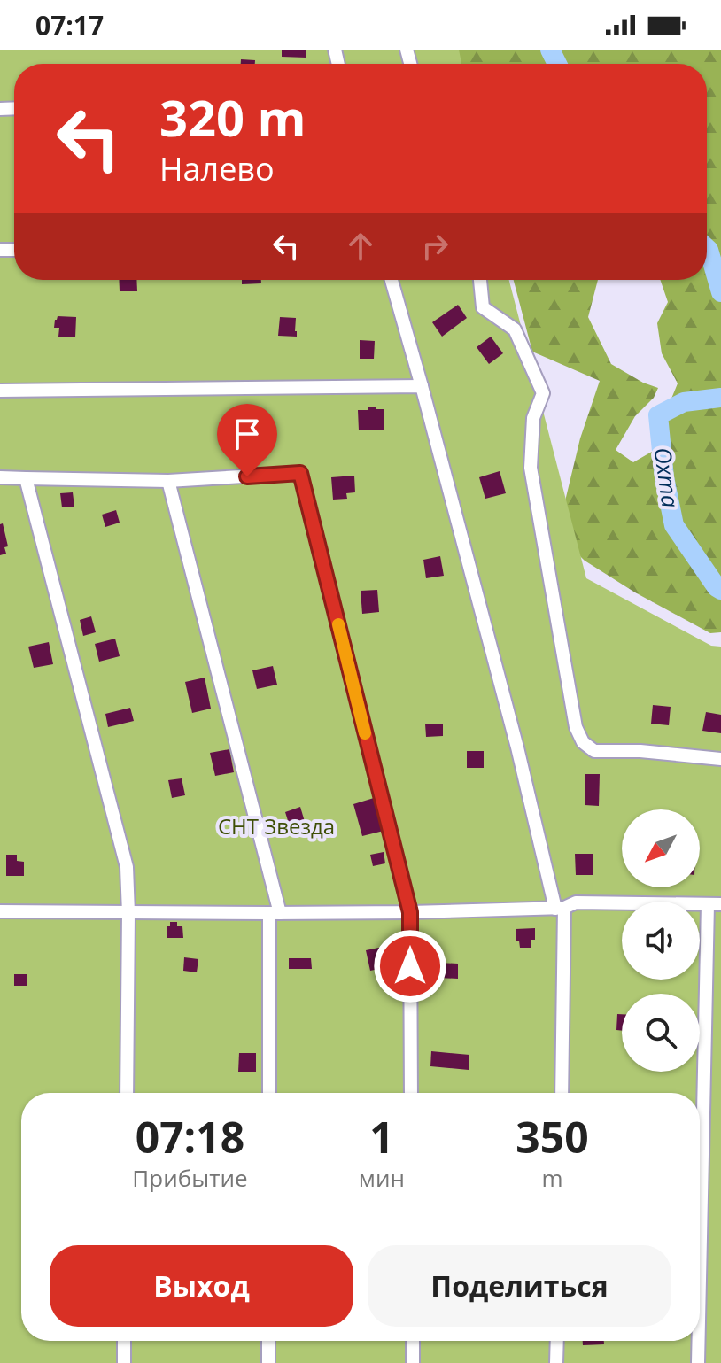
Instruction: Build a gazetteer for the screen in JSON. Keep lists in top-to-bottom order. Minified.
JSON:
{"water":["Охта"],"parks":["СНТ Звезда"],"north":"bottom left","page":{"status":"07:17","turn":["320 m","Налево"],"eta":["07:18","Прибытие","1","мин","350","m"],"buttons":["Выход","Поделиться"]}}
